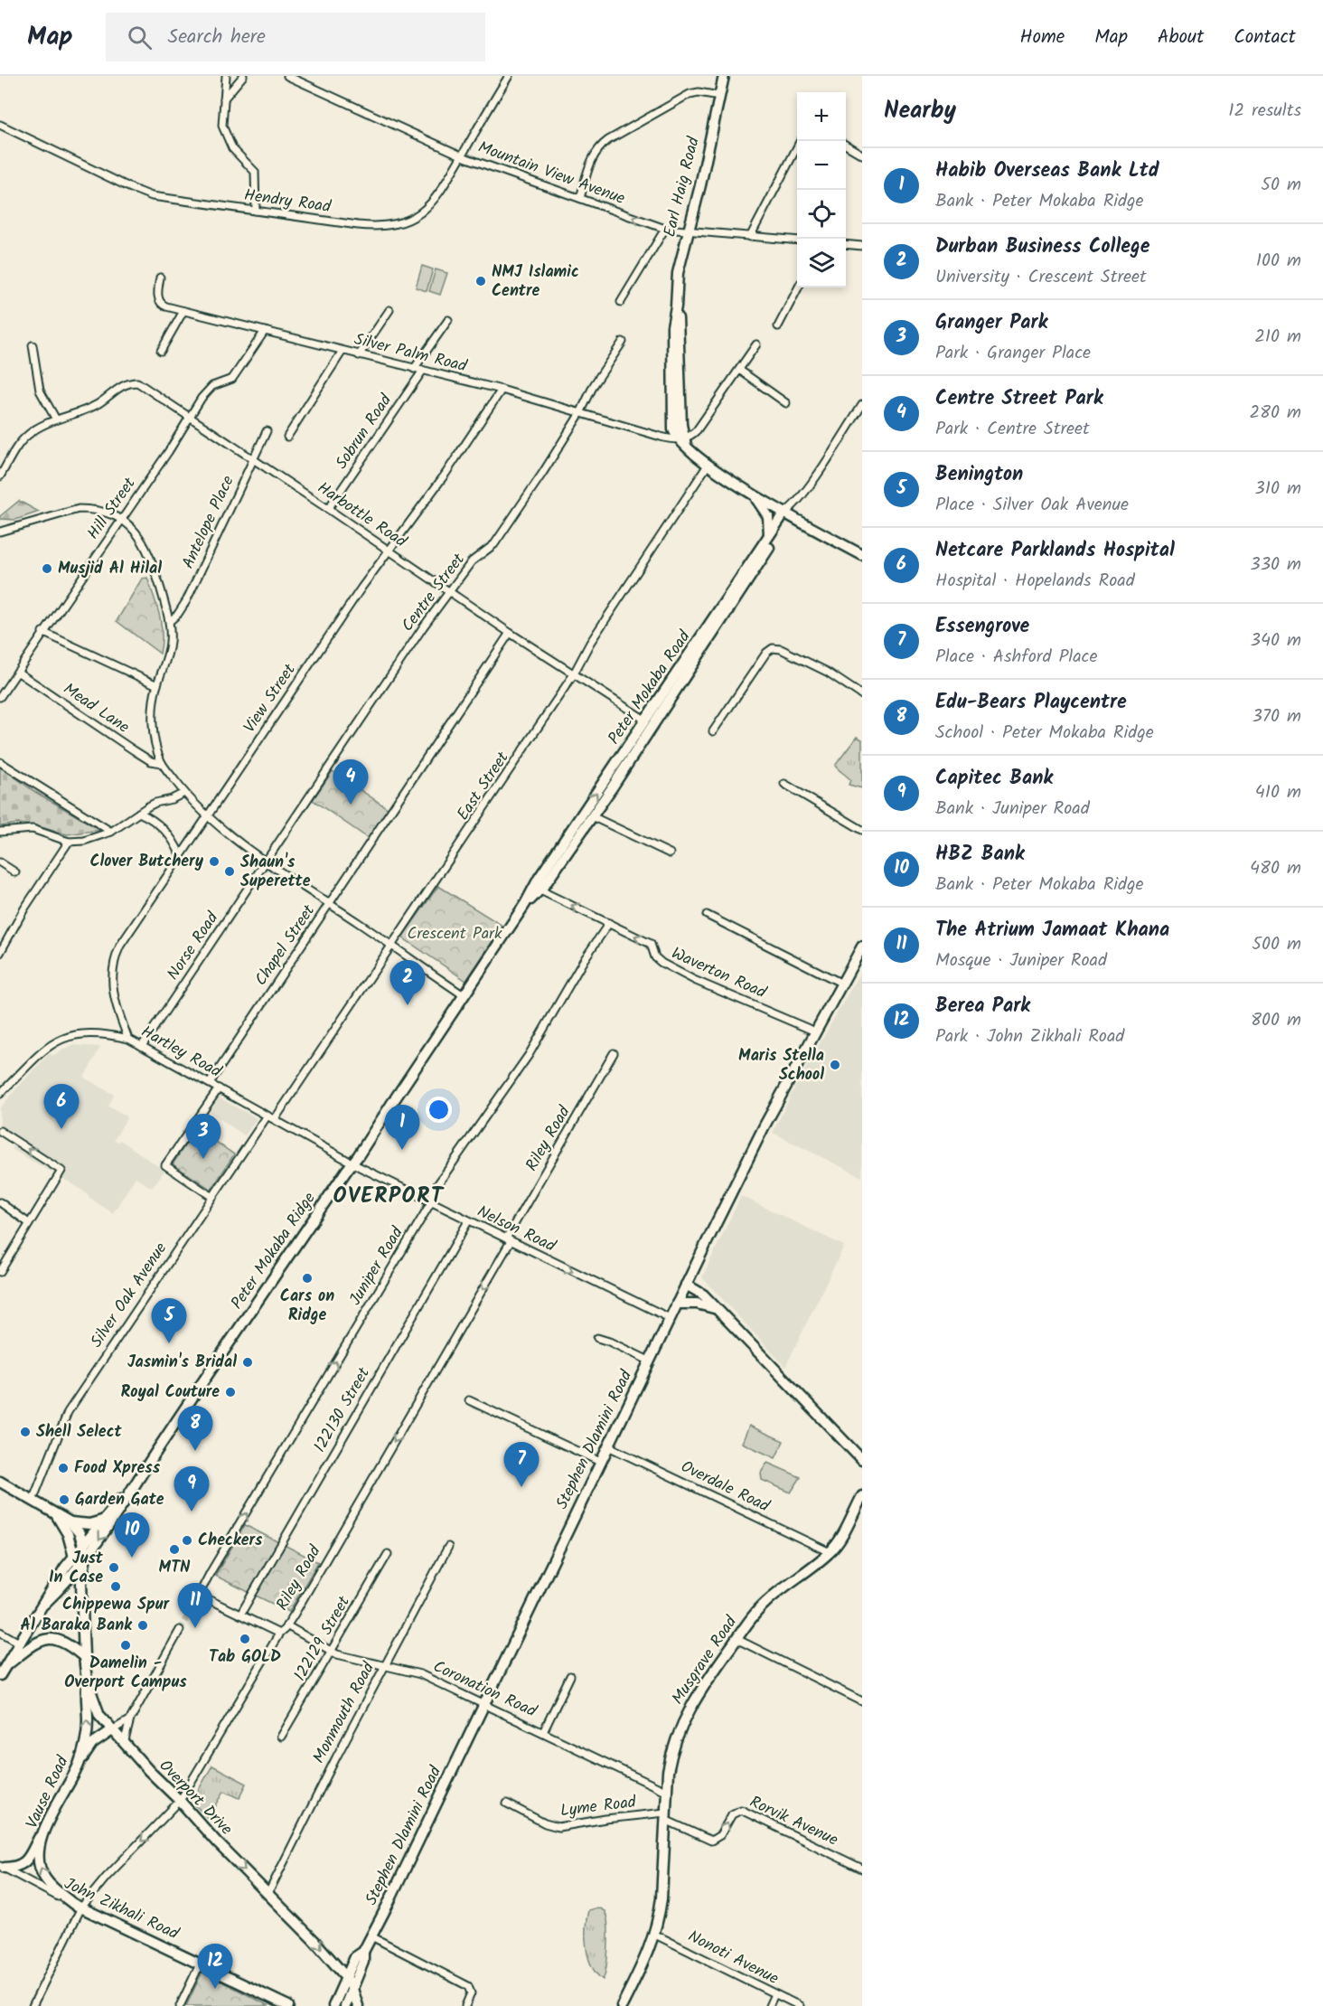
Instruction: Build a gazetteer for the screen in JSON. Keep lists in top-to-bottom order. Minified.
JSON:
{"streets":{"street":["Mountain View Avenue","Earl Haig Road","Hendry Road","Silver Palm Road","Sobrun Road","Hill Street","Harbottle Road","Antelope Place","Centre Street","Peter Mokaba Road","View Street","Mead Lane","East Street","Chapel Street","Norse Road","Waverton Road","Hartley Road","Riley Road","Nelson Road","Peter Mokaba Ridge","Juniper Road","Silver Oak Avenue","122130 Street","Stephen Dlamini Road","Overdale Road","122129 Street","Musgrave Road","Coronation Road","Monmouth Road","Vause Road","Overport Drive","Lyme Road","Rorvik Avenue","John Zikhali Road","Nonoti Avenue"]},"crossings":[["Mountain View Avenue","Earl Haig Road"],["Mountain View Avenue","Hendry Road"],["Earl Haig Road","Silver Palm Road"],["Silver Palm Road","Sobrun Road"],["Silver Palm Road","Hill Street"],["Silver Palm Road","Centre Street"],["Silver Palm Road","View Street"],["Sobrun Road","Harbottle Road"],["Hill Street","Harbottle Road"],["Hill Street","Mead Lane"],["Harbottle Road","Antelope Place"],["Harbottle Road","Centre Street"],["Harbottle Road","Peter Mokaba Road"],["Harbottle Road","View Street"],["Harbottle Road","East Street"],["Harbottle Road","Chapel Street"],["Centre Street","Norse Road"],["Peter Mokaba Road","Waverton Road"],["Peter Mokaba Road","Peter Mokaba Ridge"],["View Street","Hartley Road"],["East Street","Hartley Road"],["Chapel Street","Hartley Road"],["Norse Road","Hartley Road"],["Waverton Road","Peter Mokaba Ridge"],["Waverton Road","Juniper Road"],["Waverton Road","Stephen Dlamini Road"],["Hartley Road","Nelson Road"],["Hartley Road","Peter Mokaba Ridge"],["Hartley Road","Silver Oak Avenue"],["Riley Road","Nelson Road"],["Riley Road","Coronation Road"],["Riley Road","Vause Road"],["Riley Road","Overport Drive"],["Riley Road","John Zikhali Road"],["Nelson Road","Peter Mokaba Ridge"],["Nelson Road","Juniper Road"],["Nelson Road","122130 Street"],["Nelson Road","Stephen Dlamini Road"],["Peter Mokaba Ridge","Overport Drive"],["Stephen Dlamini Road","Overdale Road"],["Stephen Dlamini Road","Coronation Road"],["Stephen Dlamini Road","Overport Drive"],["Overdale Road","Musgrave Road"],["122129 Street","Coronation Road"],["Musgrave Road","Coronation Road"],["Musgrave Road","Lyme Road"],["Musgrave Road","Rorvik Avenue"],["Musgrave Road","Nonoti Avenue"],["Coronation Road","Monmouth Road"],["Monmouth Road","Overport Drive"],["Vause Road","Overport Drive"],["Vause Road","John Zikhali Road"],["Lyme Road","Rorvik Avenue"]],"one_way":["Waverton Road","Riley Road","Juniper Road","Vause Road","Overport Drive","Rorvik Avenue"],"districts":["OVERPORT"],"parks":["Crescent Park"],"places":["NMJ Islamic Centre","Musjid Al Hilal","Clover Butchery","Shaun's Superette","Maris Stella School","Cars on Ridge","Jasmin's Bridal","Royal Couture","Shell Select","Food Xpress","Garden Gate","Checkers","MTN","Just In Case","Chippewa Spur","Al Baraka Bank","Tab GOLD","Damelin - Overport Campus"],"page":{"header":"Map","search":"Search here","nav":["Home","Map","About","Contact"],"heading":["Nearby","12 results"],"map_buttons":["+","−"],"list":[{"mark":"1","name":"Habib Overseas Bank Ltd","note":"Bank · Peter Mokaba Ridge","value":"50 m"},{"mark":"2","name":"Durban Business College","note":"University · Crescent Street","value":"100 m"},{"mark":"3","name":"Granger Park","note":"Park · Granger Place","value":"210 m"},{"mark":"4","name":"Centre Street Park","note":"Park · Centre Street","value":"280 m"},{"mark":"5","name":"Benington","note":"Place · Silver Oak Avenue","value":"310 m"},{"mark":"6","name":"Netcare Parklands Hospital","note":"Hospital · Hopelands Road","value":"330 m"},{"mark":"7","name":"Essengrove","note":"Place · Ashford Place","value":"340 m"},{"mark":"8","name":"Edu-Bears Playcentre","note":"School · Peter Mokaba Ridge","value":"370 m"},{"mark":"9","name":"Capitec Bank","note":"Bank · Juniper Road","value":"410 m"},{"mark":"10","name":"HBZ Bank","note":"Bank · Peter Mokaba Ridge","value":"480 m"},{"mark":"11","name":"The Atrium Jamaat Khana","note":"Mosque · Juniper Road","value":"500 m"},{"mark":"12","name":"Berea Park","note":"Park · John Zikhali Road","value":"800 m"}],"pins":["4","2","6","1","3","5","8","7","9","10","11","12"]}}
